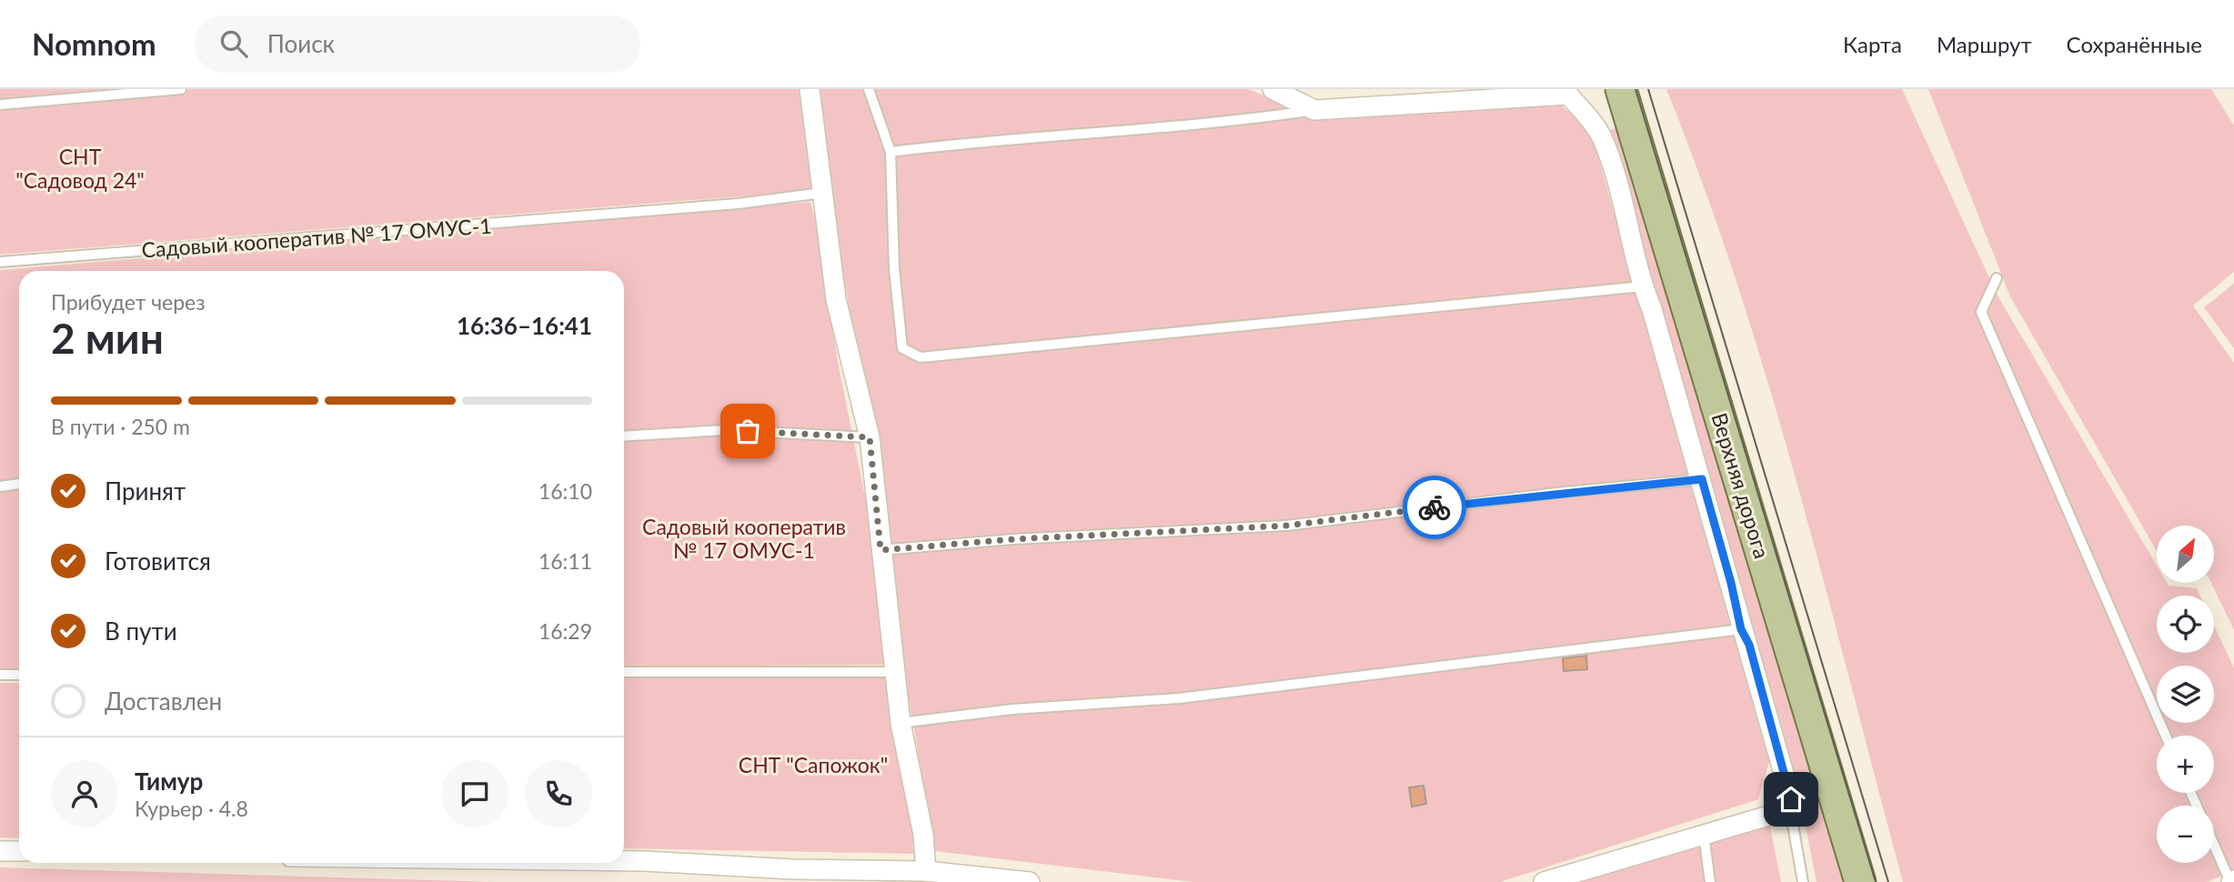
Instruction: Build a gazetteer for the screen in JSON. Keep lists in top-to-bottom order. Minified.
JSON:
{"streets":{"main road":["Верхняя дорога"],"lane":["Садовый кооператив № 17 ОМУС-1"]},"parks":["СНТ \"Садовод 24\"","Садовый кооператив № 17 ОМУС-1","СНТ \"Сапожок\""],"north":"top right","page":{"header":"Nomnom","search":"Поиск","nav":["Карта","Маршрут","Сохранённые"],"heading":["2 мин","Прибудет через","16:36–16:41"],"panel":["Тимур","Курьер · 4.8"],"bar":"В пути · 250 m","list":[["Принят","16:10"],["Готовится","16:11"],["В пути","16:29"],"Доставлен"],"map_buttons":["+","−"]}}
